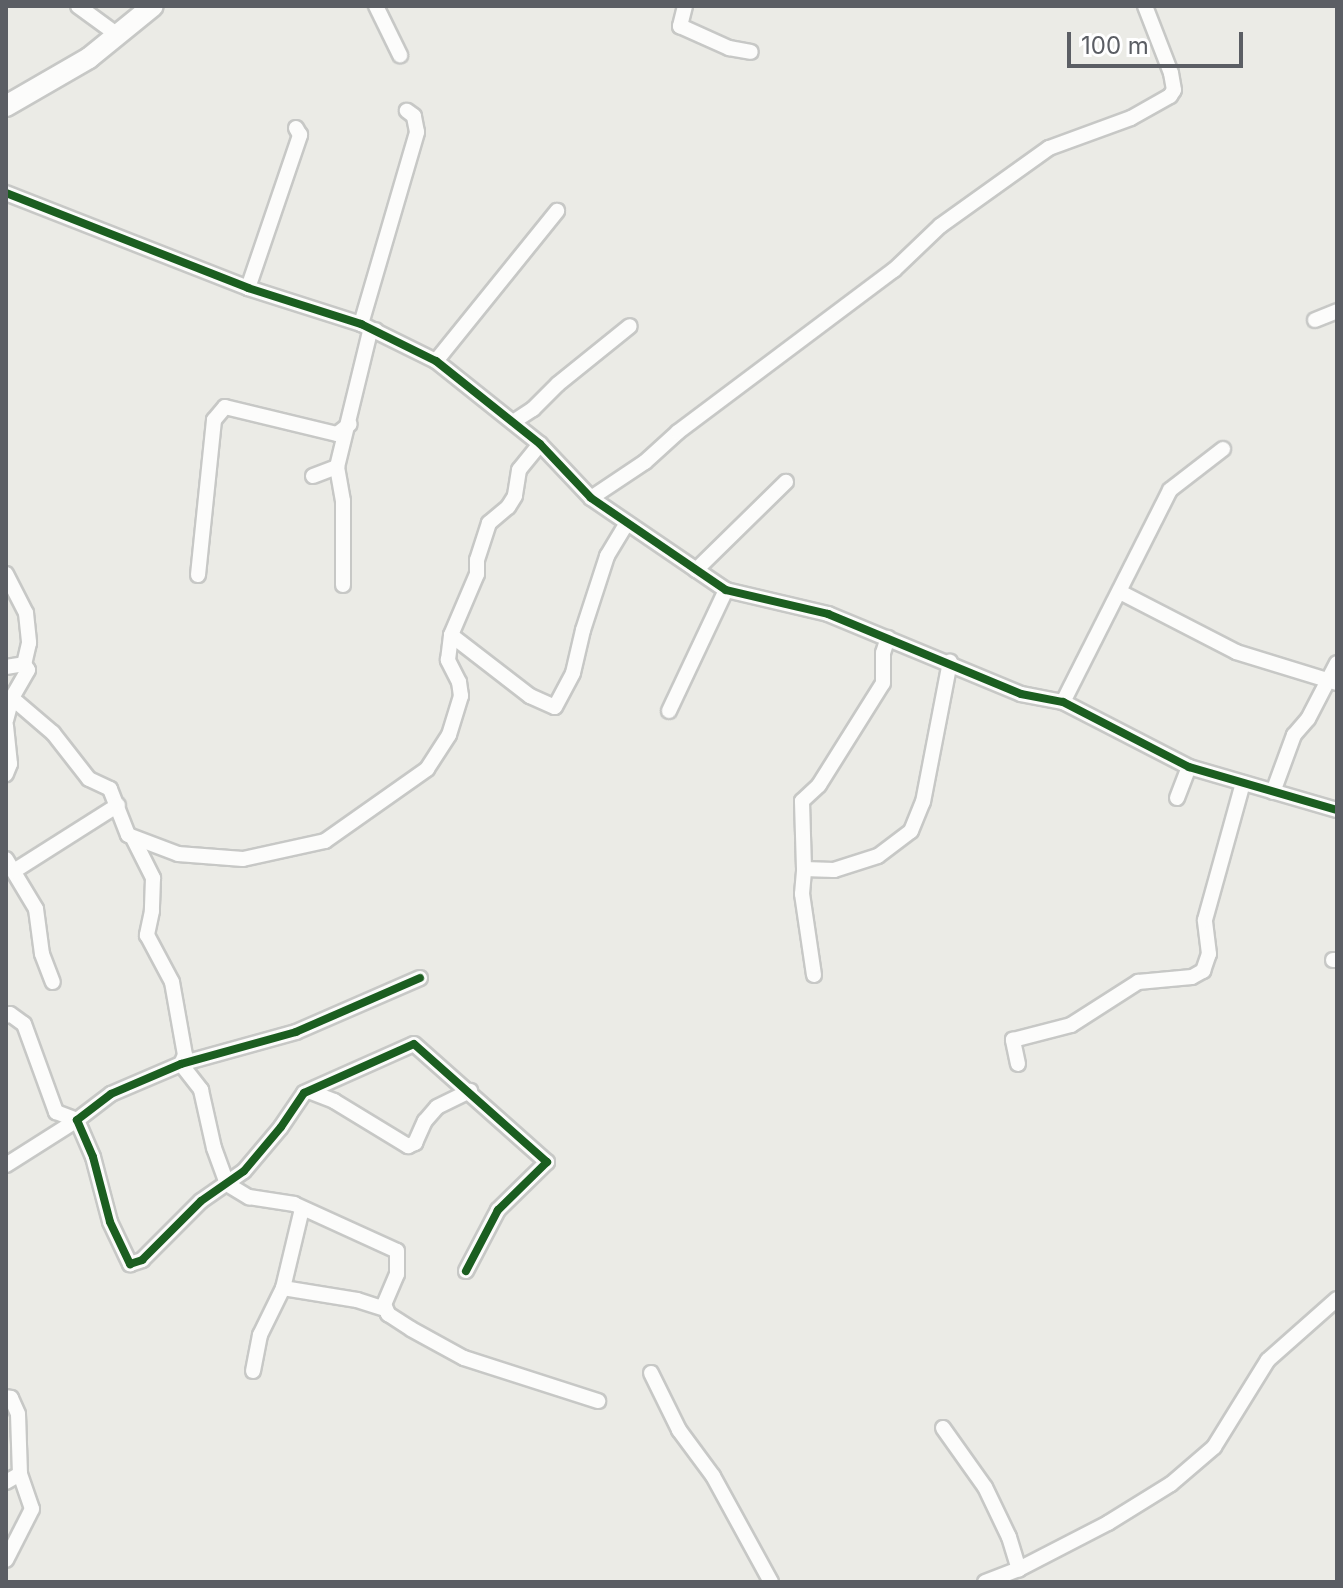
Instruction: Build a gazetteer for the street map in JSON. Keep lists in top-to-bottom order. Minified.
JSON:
{"scale_bar":"100 m"}
